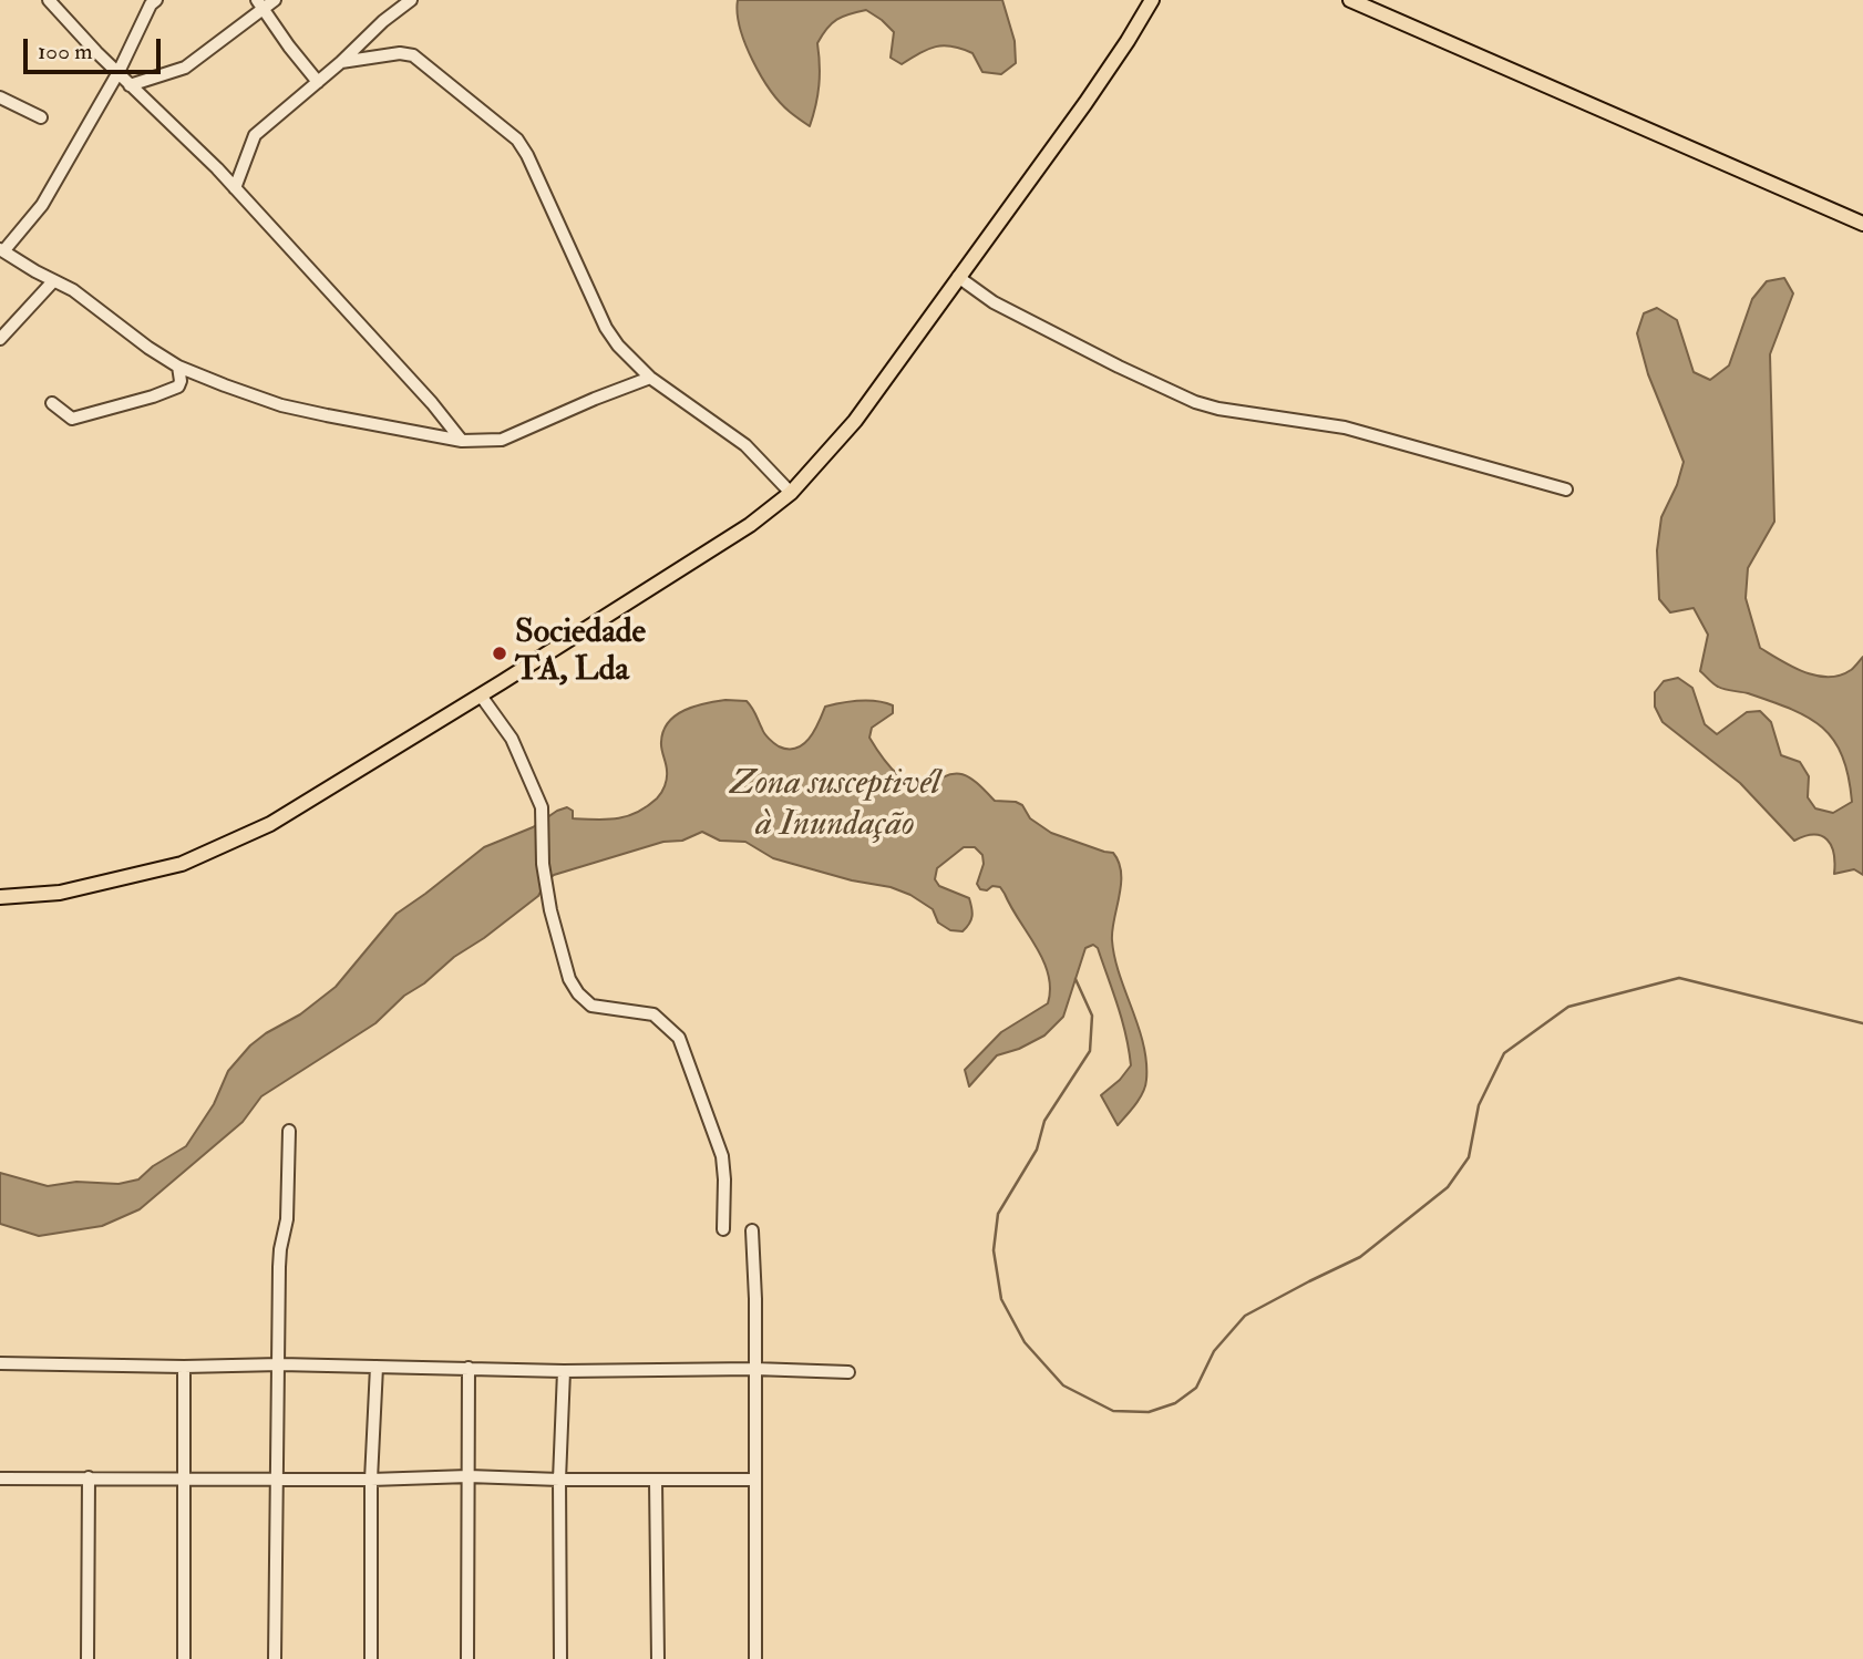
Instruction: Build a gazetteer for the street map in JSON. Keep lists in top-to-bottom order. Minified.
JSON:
{"water":["Zona susceptivél à Inundação"],"places":["Sociedade TA, Lda"],"scale_bar":"100 m"}
